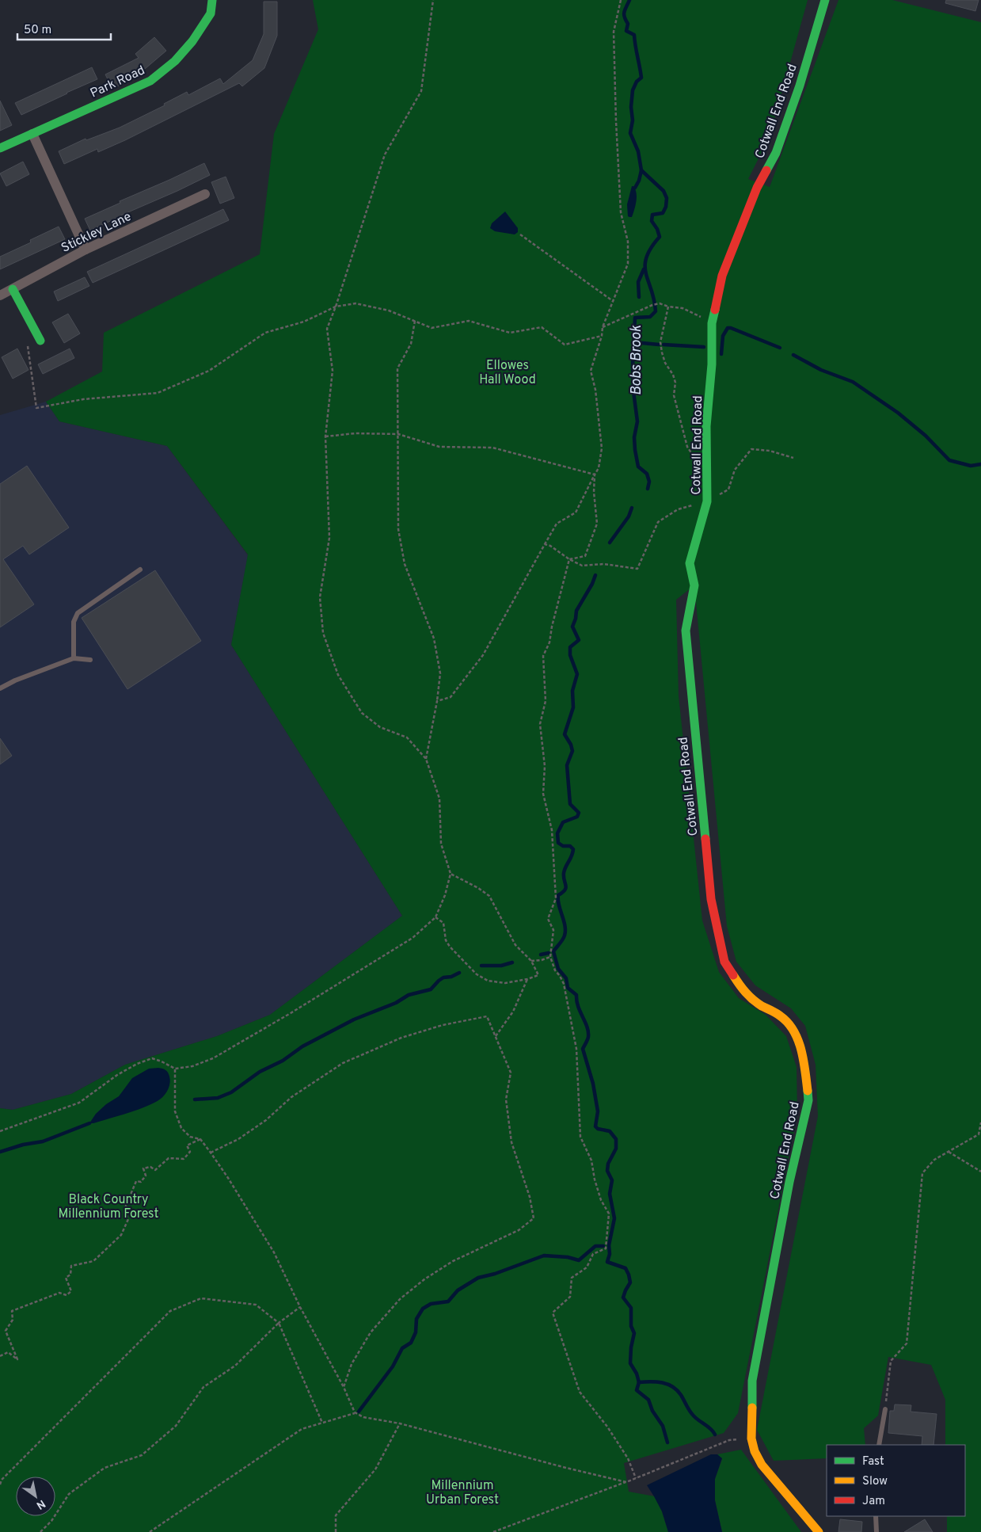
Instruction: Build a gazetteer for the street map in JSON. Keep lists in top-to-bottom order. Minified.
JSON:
{"streets":{"street":["Park Road","Cotwall End Road","Stickley Lane"]},"water":["Bobs Brook"],"parks":["Ellowes Hall Wood","Black Country Millennium Forest","Millennium Urban Forest"],"legend":["Fast","Slow","Jam"],"scale_bar":"50 m","north":"bottom right"}
